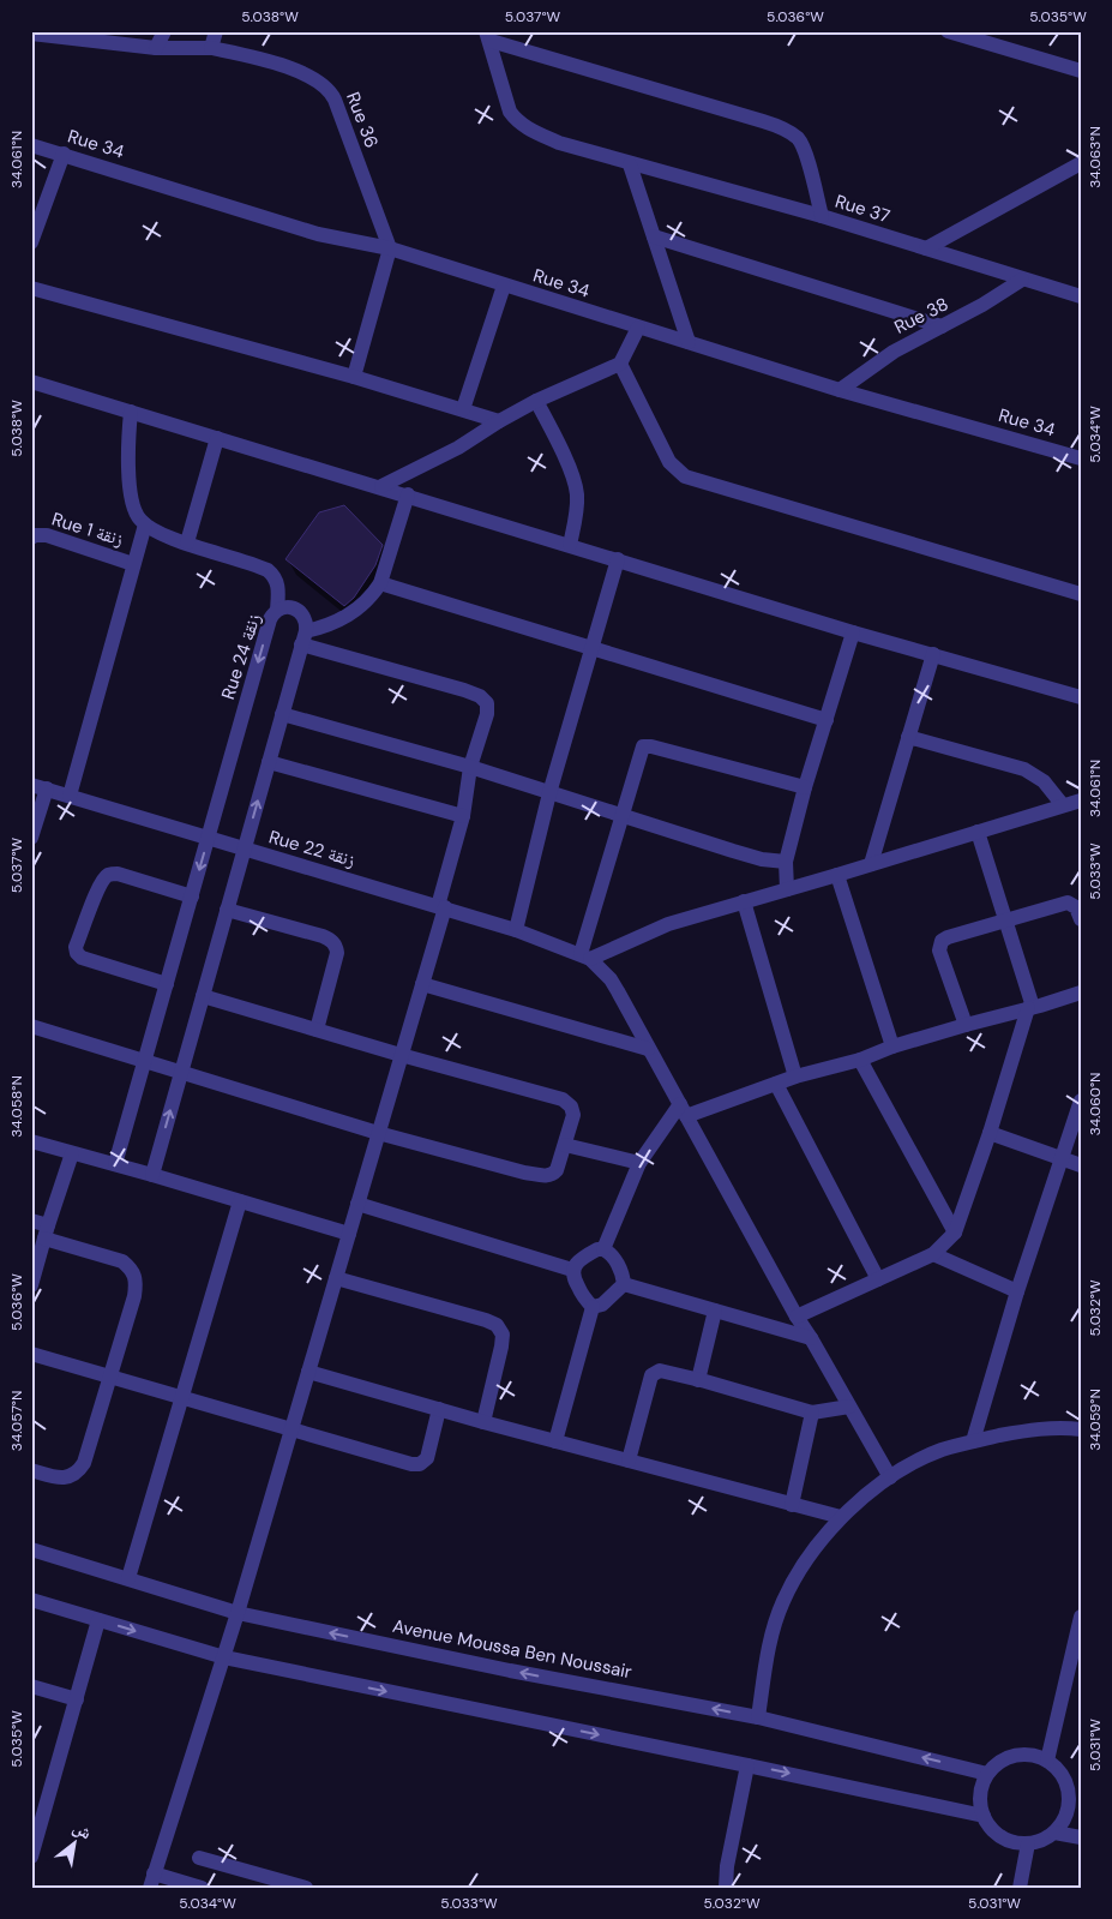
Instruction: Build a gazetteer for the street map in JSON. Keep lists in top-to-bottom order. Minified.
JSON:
{"streets":{"street":["Rue 36","Rue 34","Rue 37","Rue 38","Rue 1 زنقة","Rue 24 زنقة","Rue 22 زنقة","Avenue Moussa Ben Noussair"]},"crossings":[["Rue 36","Rue 34"],["Rue 34","Rue 38"],["Rue 37","Rue 38"],["Rue 24 زنقة","Rue 22 زنقة"]],"north":"top right","coordinates":["5.038°W","5.037°W","5.036°W","5.035°W","34.063°N","34.061°N","5.034°W","5.033°W","34.060°N","34.058°N","5.032°W","34.059°N","34.057°N","5.031°W"]}
